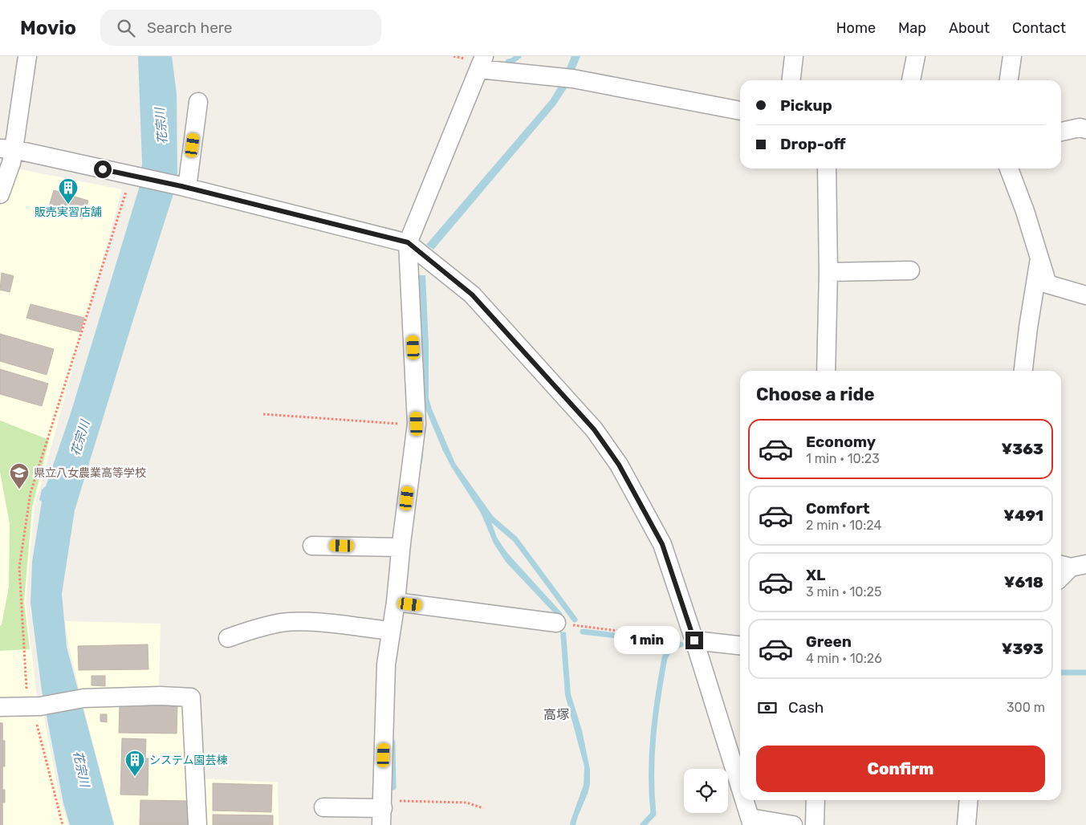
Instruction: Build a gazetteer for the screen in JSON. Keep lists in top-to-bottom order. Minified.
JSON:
{"districts":["高塚"],"water":["花宗川"],"places":{"building":["販売実習店舗","システム園芸棟"],"school or university":["県立八女農業高等学校"]},"page":{"header":"Movio","search":"Search here","nav":["Home","Map","About","Contact"],"banner":["Pickup","Drop-off"],"heading":"Choose a ride","list":[{"name":"Economy","note":"1 min · 10:23","value":"¥363"},{"name":"Comfort","note":"2 min · 10:24","value":"¥491"},{"name":"XL","note":"3 min · 10:25","value":"¥618"},{"name":"Green","note":"4 min · 10:26","value":"¥393"}],"bubble":"1 min","pay":["Cash","300 m"],"buttons":"Confirm"}}
